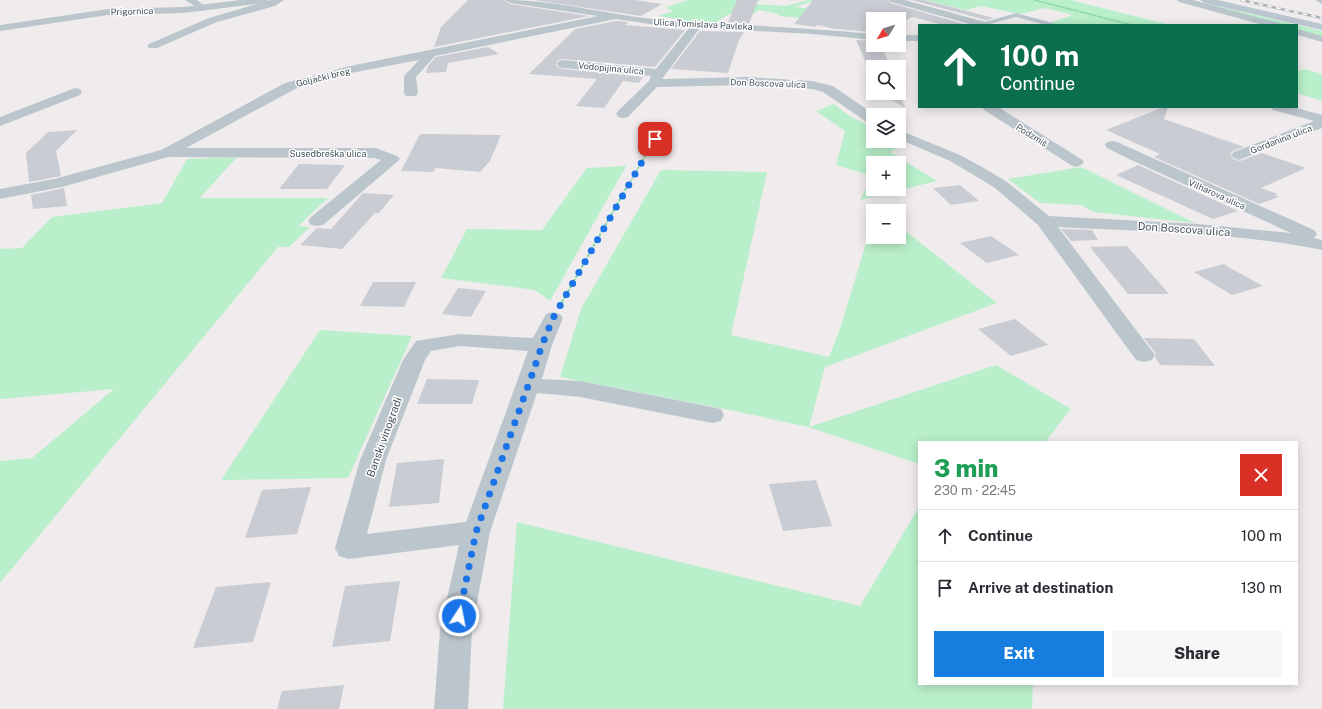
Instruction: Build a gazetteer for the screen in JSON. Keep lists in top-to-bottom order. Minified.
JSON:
{"streets":{"street":["Prigornica","Ulica Tomislava Pavleka","Vodopijina ulica","Goljački breg","Don Boscova ulica","Podzmiš","Gordanina ulica","Susedbreška ulica","Vilharova ulica","Banski vinogradi"]},"crossings":[["Ulica Tomislava Pavleka","Goljački breg"],["Vodopijina ulica","Don Boscova ulica"],["Goljački breg","Susedbreška ulica"]],"north":"bottom left","page":{"map_buttons":["+","−"],"turn":["100 m","Continue"],"heading":["3 min","230 m · 22:45"],"list":[{"name":"Continue","value":"100 m"},{"name":"Arrive at destination","value":"130 m"}],"buttons":["Exit","Share"]}}
